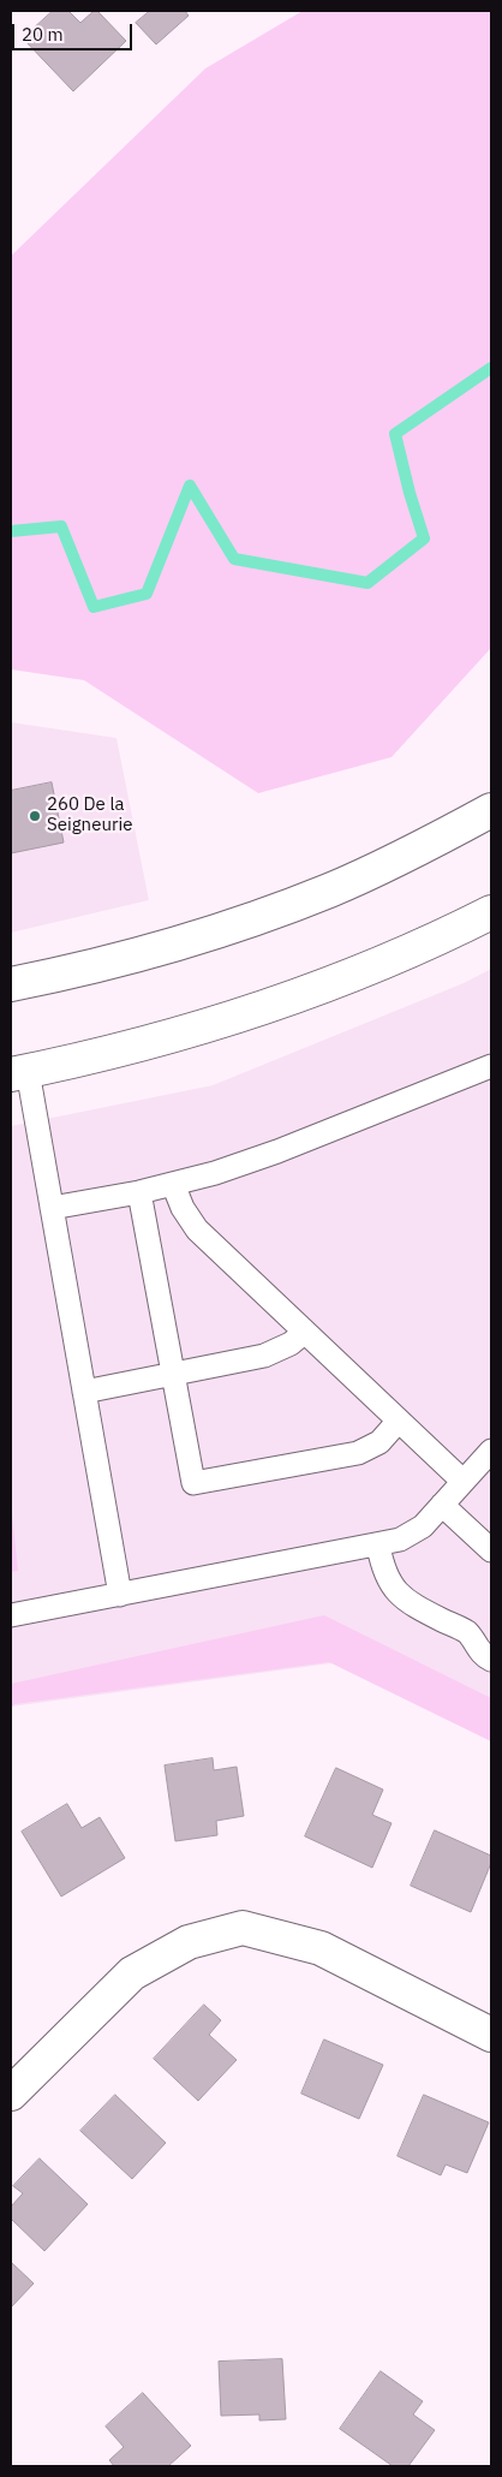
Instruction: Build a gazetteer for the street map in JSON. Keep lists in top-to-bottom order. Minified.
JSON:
{"places":["260 De la Seigneurie"],"scale_bar":"20 m"}
